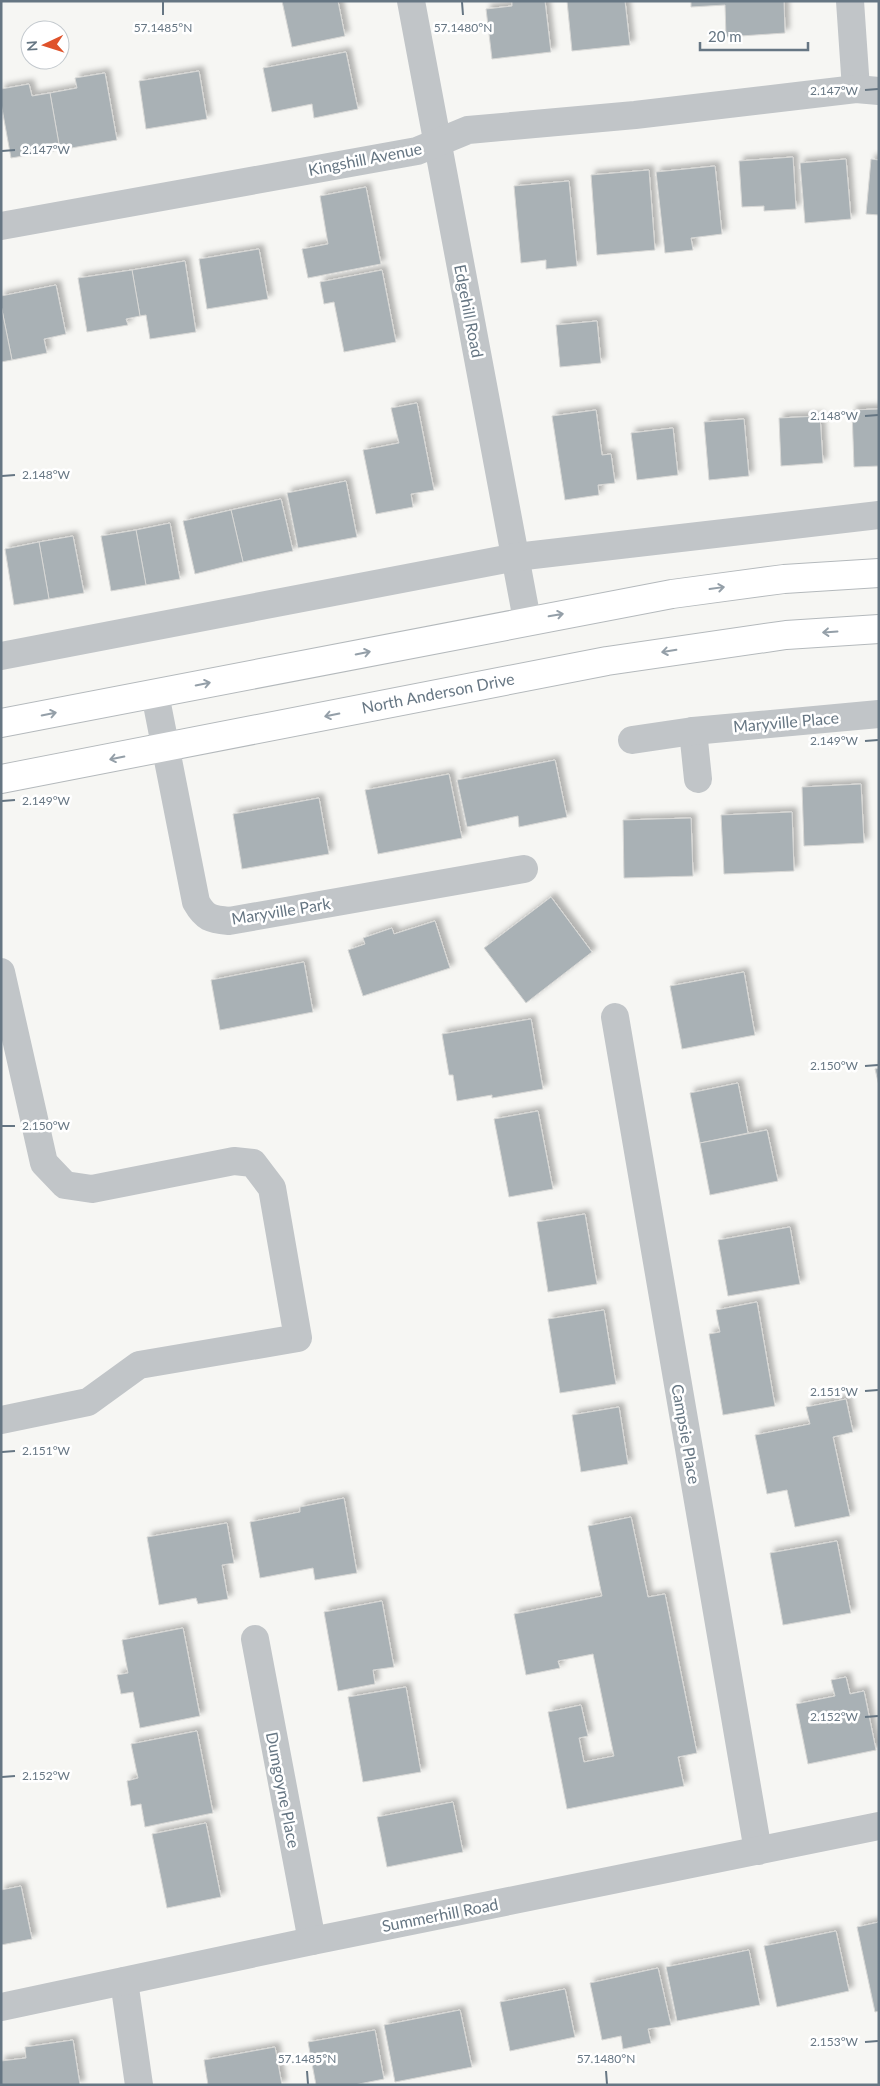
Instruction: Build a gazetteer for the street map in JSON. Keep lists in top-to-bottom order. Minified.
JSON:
{"streets":{"main road":["North Anderson Drive"],"street":["Kingshill Avenue","Edgehill Road","Maryville Place","Maryville Park","Campsie Place","Dumgoyne Place","Summerhill Road"]},"crossings":[["Kingshill Avenue","Edgehill Road"],["North Anderson Drive","Maryville Park"],["Campsie Place","Summerhill Road"],["Dumgoyne Place","Summerhill Road"]],"scale_bar":"20 m","north":"left","coordinates":["57.1485°N","57.1480°N","2.147°W","2.148°W","2.149°W","2.150°W","2.151°W","2.152°W","2.153°W"]}
